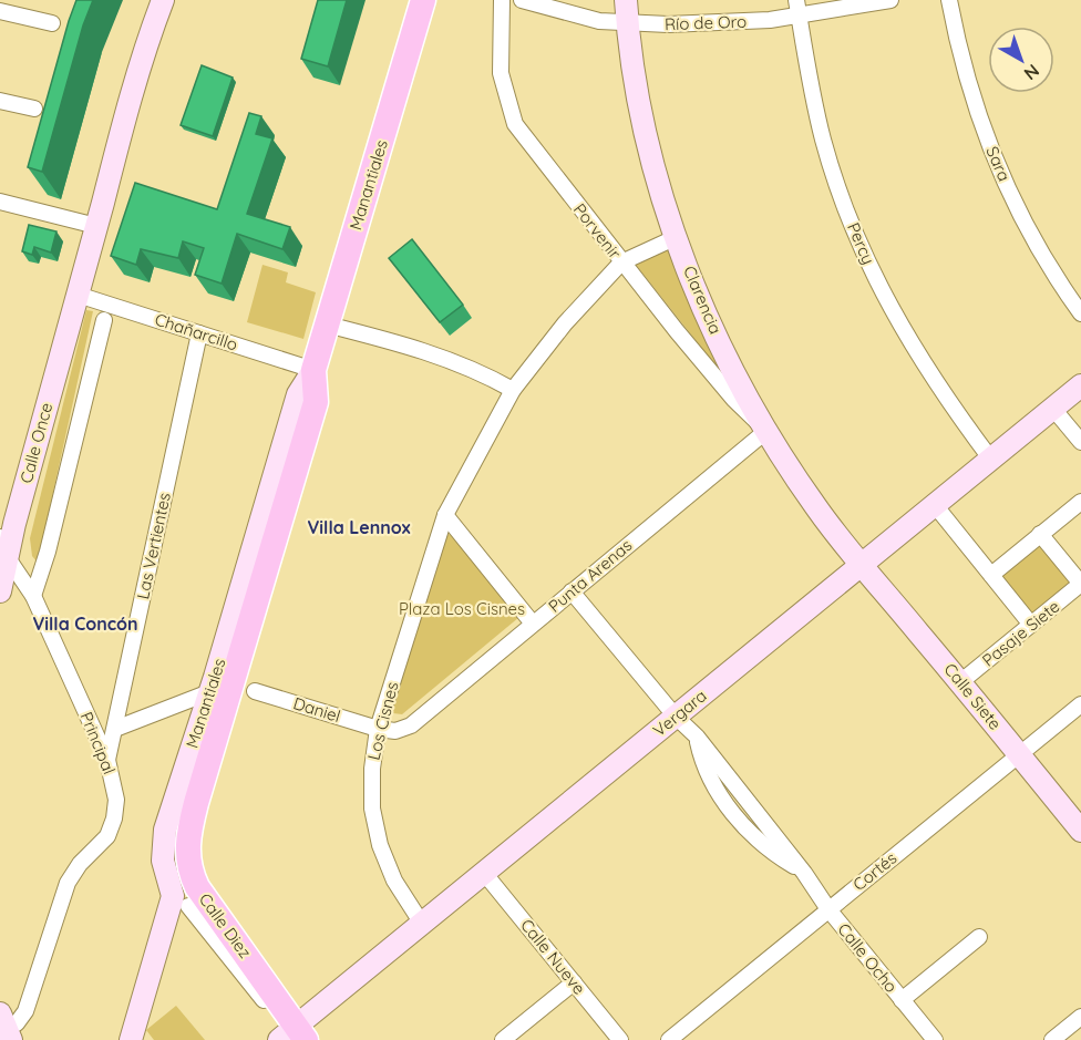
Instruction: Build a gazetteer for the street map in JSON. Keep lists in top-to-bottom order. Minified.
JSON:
{"streets":{"main road":["Manantiales","Calle Diez"],"street":["Río de Oro","Sara","Porvenir","Percy","Clarencia","Chañarcillo","Calle Once","Las Vertientes","Punta Arenas","Pasaje Siete","Calle Siete","Daniel","Vergara","Los Cisnes","Principal","Cortés","Calle Nueve","Calle Ocho"]},"crossings":[["Río de Oro","Percy"],["Río de Oro","Clarencia"],["Manantiales","Chañarcillo"],["Manantiales","Calle Diez"],["Porvenir","Clarencia"],["Porvenir","Punta Arenas"],["Porvenir","Los Cisnes"],["Percy","Vergara"],["Clarencia","Punta Arenas"],["Clarencia","Calle Siete"],["Clarencia","Vergara"],["Clarencia","Los Cisnes"],["Chañarcillo","Calle Once"],["Chañarcillo","Las Vertientes"],["Calle Once","Principal"],["Las Vertientes","Principal"],["Punta Arenas","Daniel"],["Punta Arenas","Los Cisnes"],["Punta Arenas","Calle Ocho"],["Pasaje Siete","Calle Siete"],["Calle Siete","Vergara"],["Calle Siete","Cortés"],["Daniel","Los Cisnes"],["Vergara","Los Cisnes"],["Vergara","Calle Diez"],["Vergara","Calle Nueve"],["Vergara","Calle Ocho"],["Cortés","Calle Ocho"]],"districts":["Villa Lennox","Villa Concón"],"parks":["Plaza Los Cisnes"],"north":"bottom right"}
